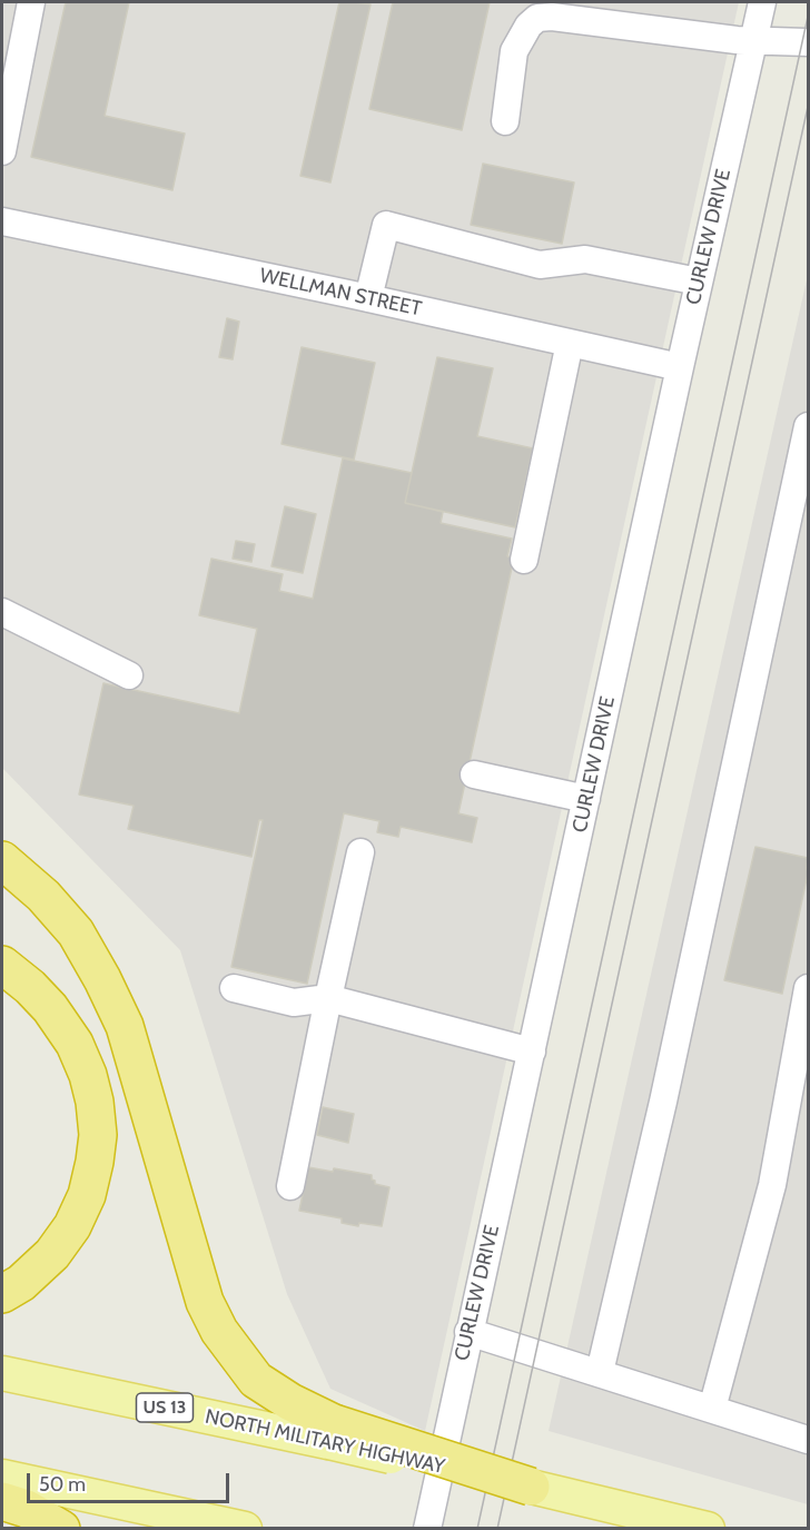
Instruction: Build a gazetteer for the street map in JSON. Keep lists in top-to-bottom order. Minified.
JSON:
{"streets":{"main road":["US 13","NORTH MILITARY HIGHWAY"],"street":["CURLEW DRIVE","WELLMAN STREET"]},"crossings":[["CURLEW DRIVE","WELLMAN STREET"]],"scale_bar":"50 m"}
